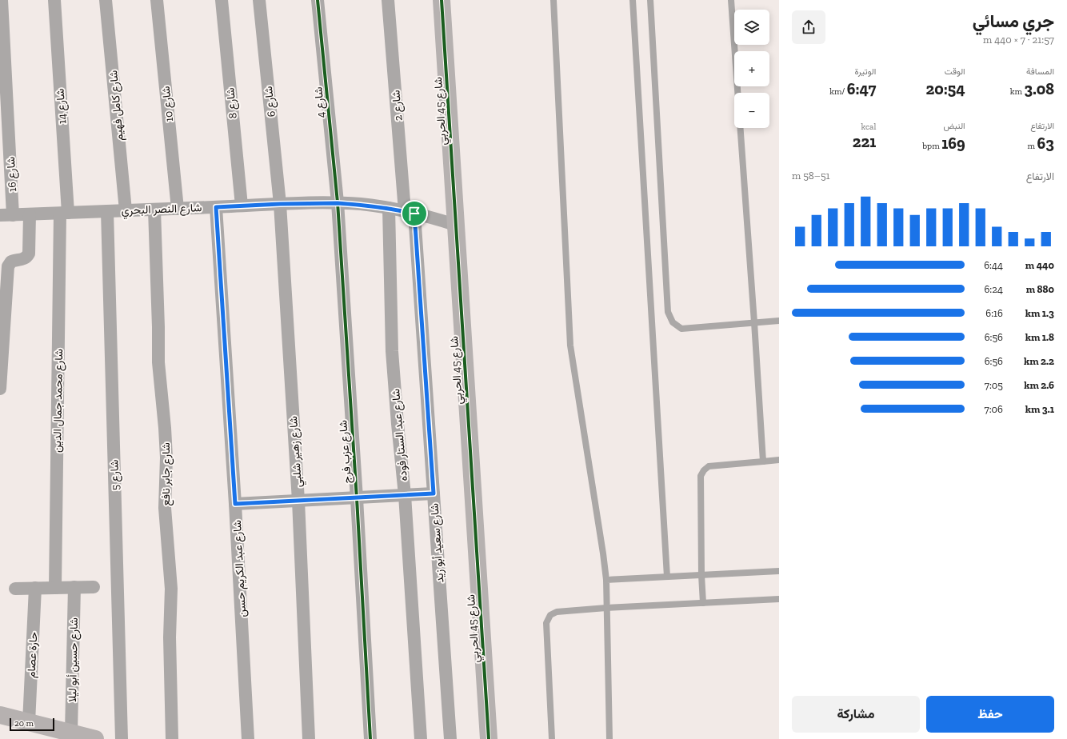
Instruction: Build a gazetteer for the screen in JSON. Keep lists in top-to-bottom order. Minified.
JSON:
{"streets":{"street":["شارع 6","شارع 4","شارع 8","شارع 10","شارع كامل فهيم","شارع 2","شارع 14","شارع 45 الحربي","شارع 16","شارع النصر البحري","شارع محمد جمال الدين","شارع عبد الستار فوده","شارع زهير شلبي","شارع عزب فرج","شارع جابر نافع","شارع 5","شارع سعيد أبو زيد","شارع عبد الكريم حسن","حارة عصام","شارع حسين أبو ليلا"]},"crossings":[["شارع 6","شارع النصر البحري"],["شارع 6","شارع زهير شلبي"],["شارع 4","شارع النصر البحري"],["شارع 4","شارع عزب فرج"],["شارع 8","شارع النصر البحري"],["شارع 10","شارع النصر البحري"],["شارع كامل فهيم","شارع النصر البحري"],["شارع 2","شارع النصر البحري"],["شارع 2","شارع سعيد أبو زيد"],["شارع 14","شارع النصر البحري"],["شارع 14","شارع محمد جمال الدين"],["شارع 45 الحربي","شارع النصر البحري"],["شارع 16","شارع النصر البحري"],["شارع النصر البحري","شارع محمد جمال الدين"],["شارع النصر البحري","شارع عبد الستار فوده"],["شارع النصر البحري","شارع زهير شلبي"],["شارع النصر البحري","شارع عزب فرج"],["شارع النصر البحري","شارع جابر نافع"],["شارع النصر البحري","شارع 5"],["شارع النصر البحري","شارع سعيد أبو زيد"],["شارع النصر البحري","شارع عبد الكريم حسن"]],"scale_bar":"20 m","page":{"heading":["جري مسائي","21:57 · 7 × 440 m"],"map_buttons":["+","−"],"stats":[["المسافة","3.08 km"],["الوقت","20:54"],["الوتيرة","6:47 /km"],["الارتفاع","63 m"],["النبض","169 bpm"],["kcal","221"]],"chart":["الارتفاع","51–58 m"],"list":[{"name":"440 m","note":"6:44"},{"name":"880 m","note":"6:24"},{"name":"1.3 km","note":"6:16"},{"name":"1.8 km","note":"6:56"},{"name":"2.2 km","note":"6:56"},{"name":"2.6 km","note":"7:05"},{"name":"3.1 km","note":"7:06"}],"buttons":["حفظ","مشاركة"],"scale":"20 m"}}
